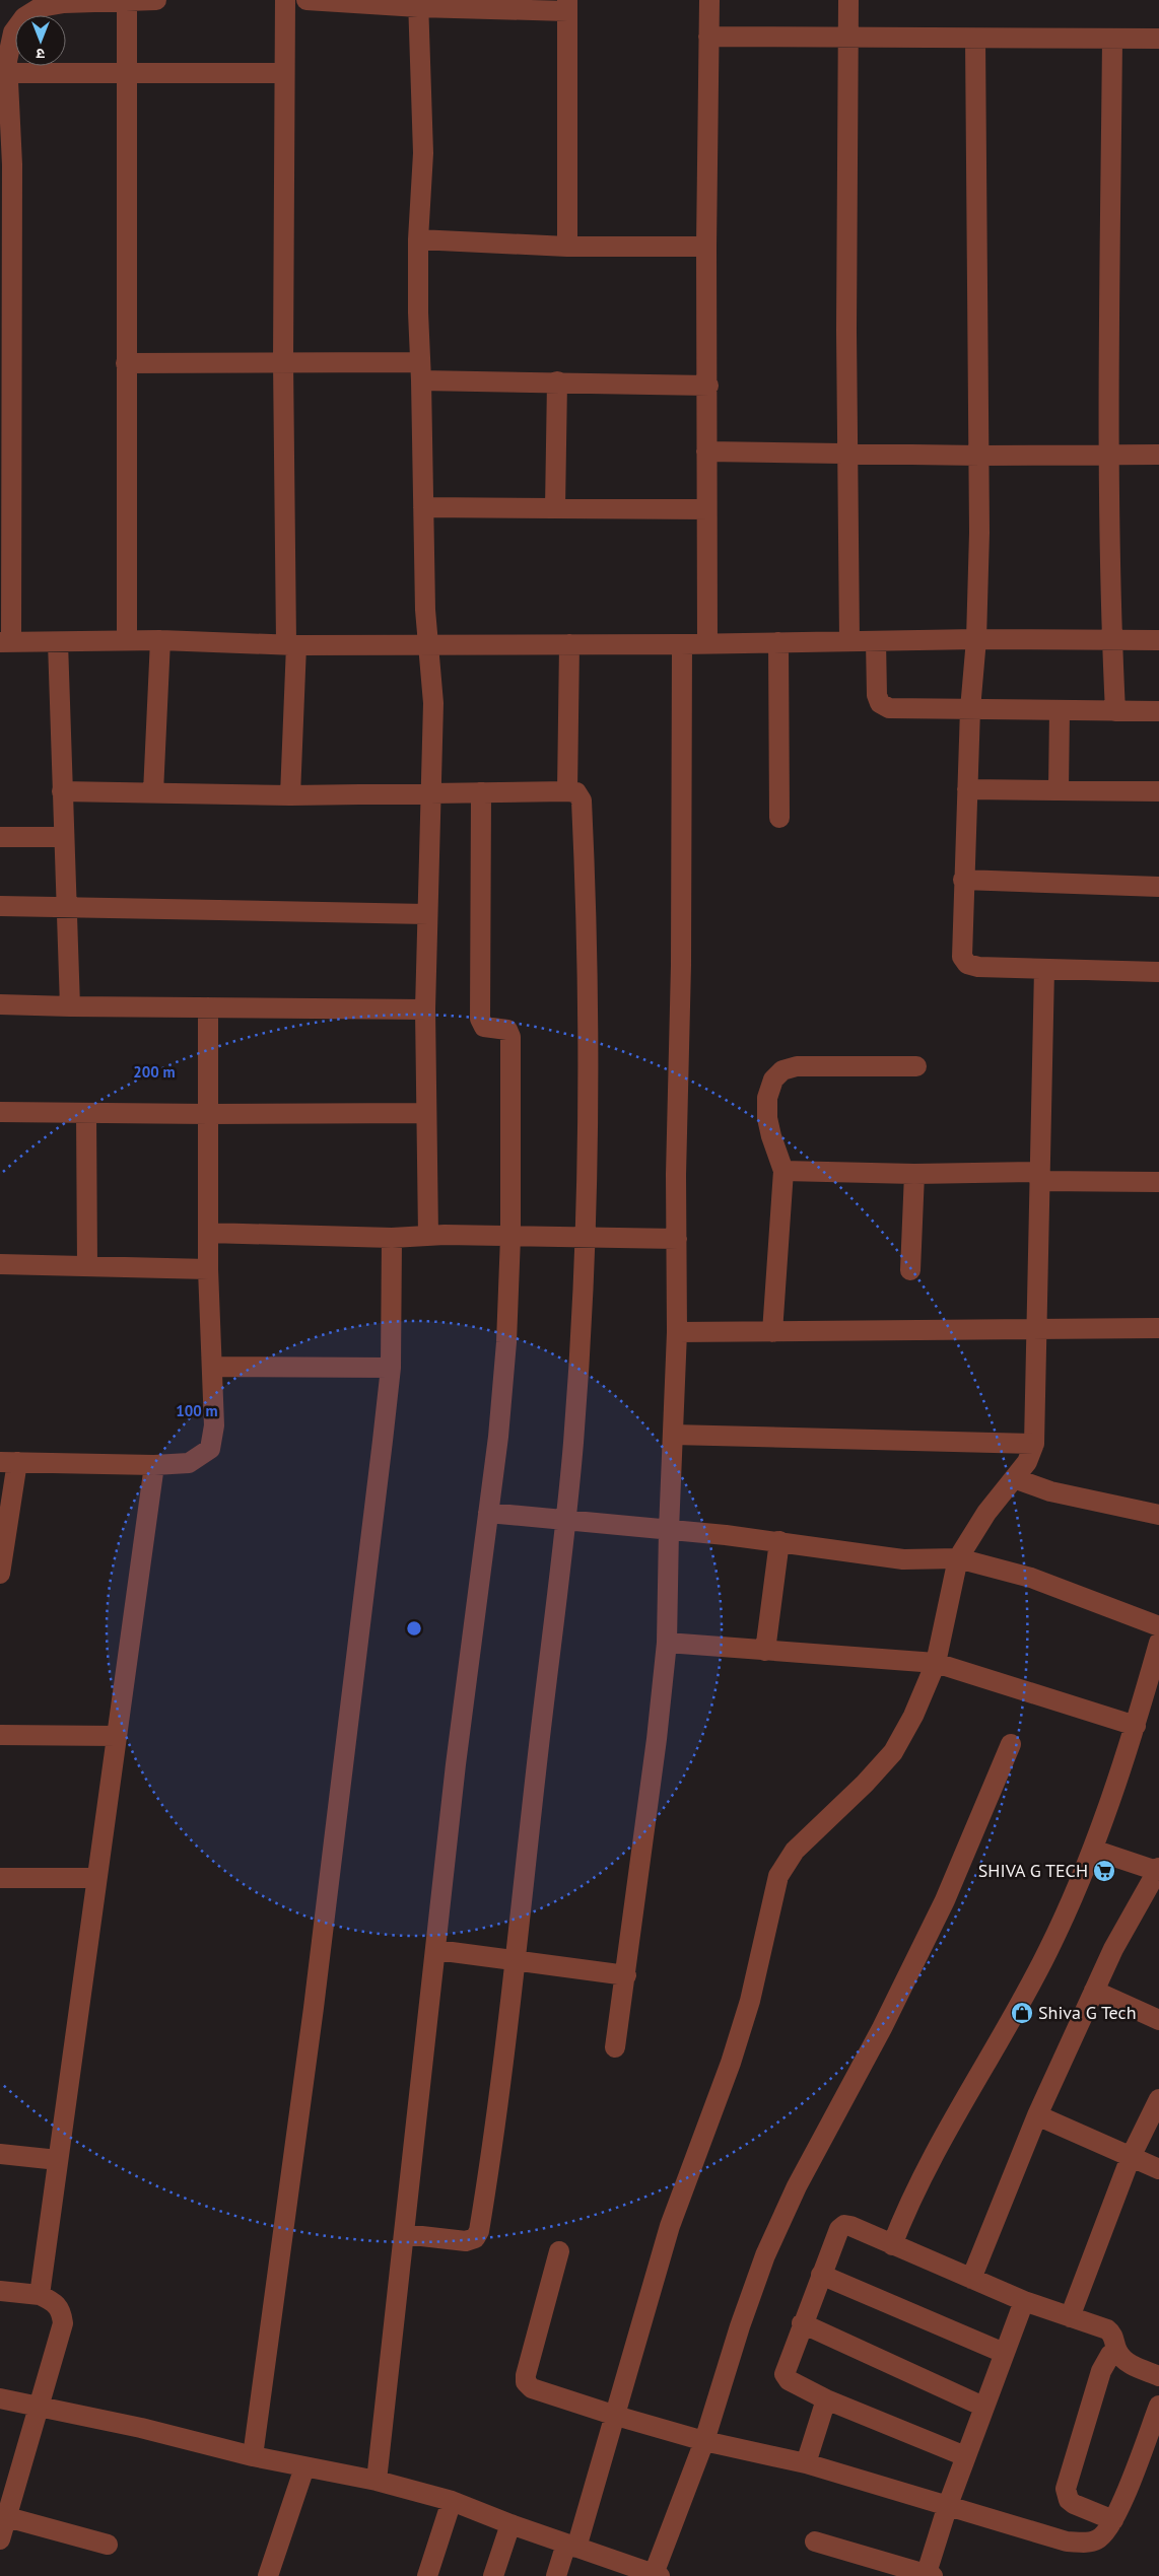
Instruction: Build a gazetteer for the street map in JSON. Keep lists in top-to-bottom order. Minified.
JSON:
{"places":{"supermarket":["SHIVA G TECH"],"shop":["Shiva G Tech"]},"north":"bottom","rings":["200 m","100 m"]}
